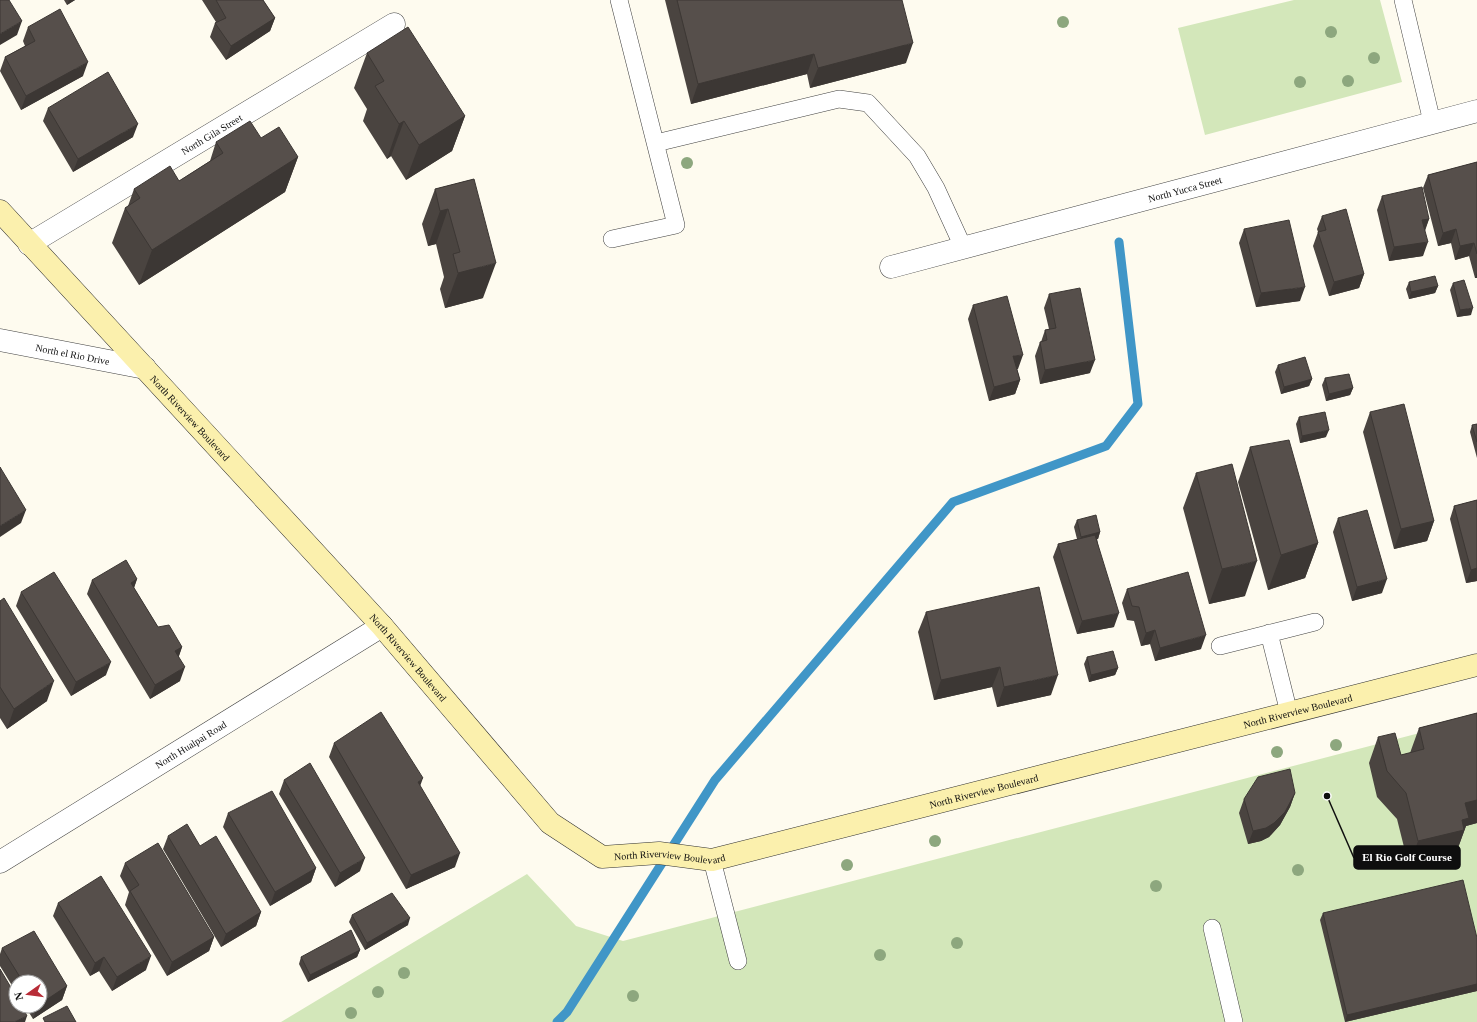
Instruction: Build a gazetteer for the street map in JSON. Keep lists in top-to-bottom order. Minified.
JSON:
{"streets":{"street":["North Gila Street","North Yucca Street","North el Rio Drive","North Riverview Boulevard","North Hualpai Road"]},"crossings":[["North Gila Street","North Riverview Boulevard"],["North el Rio Drive","North Riverview Boulevard"],["North Riverview Boulevard","North Hualpai Road"]],"places":["El Rio Golf Course"],"north":"left"}
